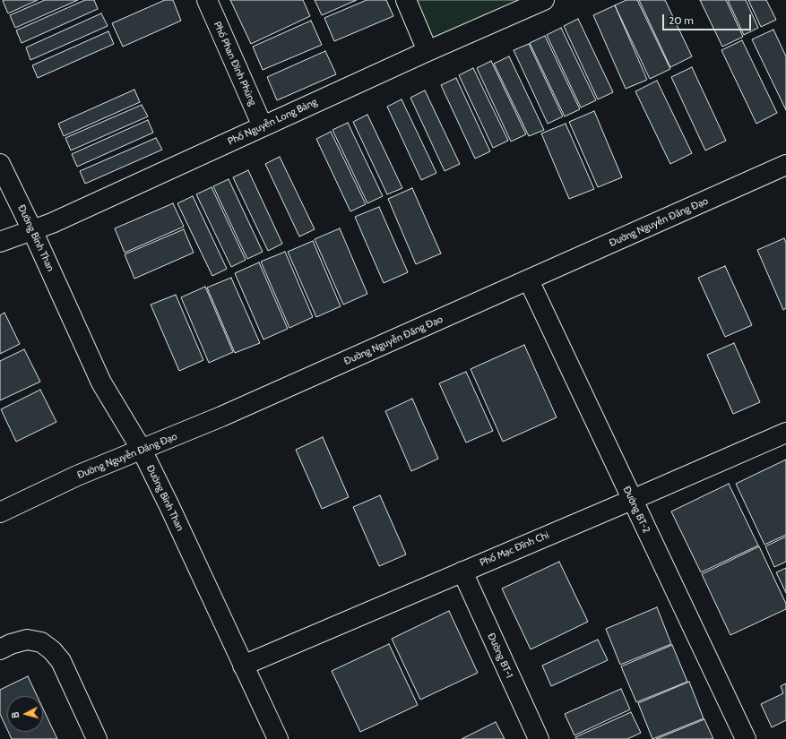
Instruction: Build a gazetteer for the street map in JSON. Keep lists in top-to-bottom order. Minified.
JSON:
{"streets":{"street":["Phố Phan Đình Phùng","Phố Nguyễn Long Bảng","Đường Nguyễn Đăng Đạo","Đường Bình Than","Đường BT-2","Phố Mạc Đĩnh Chi","Đường BT-1"]},"crossings":[["Phố Phan Đình Phùng","Phố Nguyễn Long Bảng"],["Phố Nguyễn Long Bảng","Đường Bình Than"],["Đường Nguyễn Đăng Đạo","Đường Bình Than"],["Đường Nguyễn Đăng Đạo","Đường BT-2"],["Đường Bình Than","Phố Mạc Đĩnh Chi"],["Đường BT-2","Phố Mạc Đĩnh Chi"],["Phố Mạc Đĩnh Chi","Đường BT-1"]],"scale_bar":"20 m","north":"left"}
